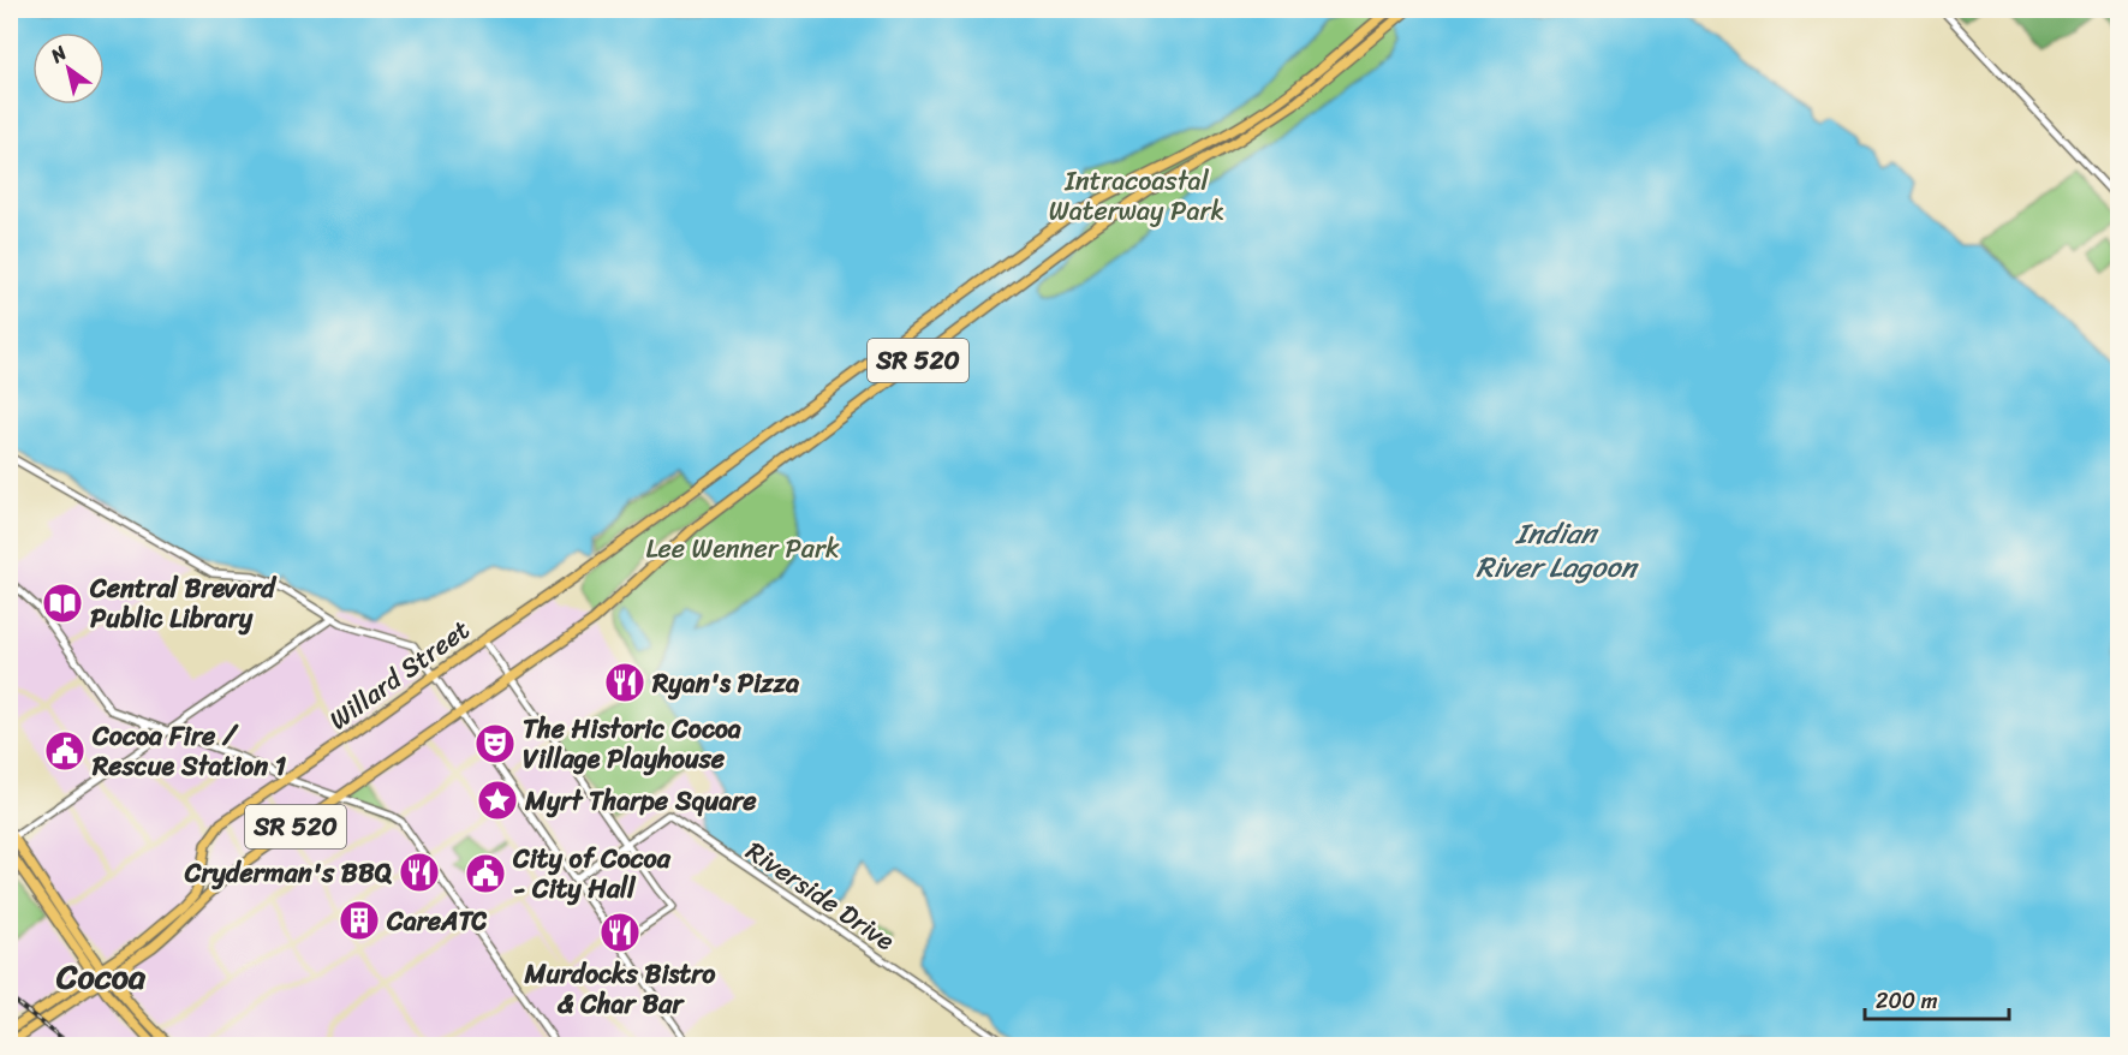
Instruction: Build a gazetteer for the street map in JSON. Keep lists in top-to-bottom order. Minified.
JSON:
{"streets":{"main road":["SR 520","Willard Street"],"street":["Riverside Drive"]},"crossings":[["SR 520","Willard Street"]],"districts":["Cocoa"],"water":["Indian River Lagoon"],"parks":["Intracoastal Waterway Park","Lee Wenner Park"],"places":{"library":["Central Brevard Public Library"],"restaurant":["Ryan's Pizza","Cryderman's BBQ","Murdocks Bistro & Char Bar"],"theatre":["The Historic Cocoa Village Playhouse"],"public building":["Cocoa Fire / Rescue Station 1","City of Cocoa - City Hall"],"place":["Myrt Tharpe Square"],"building":["CareATC"]},"scale_bar":"200 m","north":"top left"}
